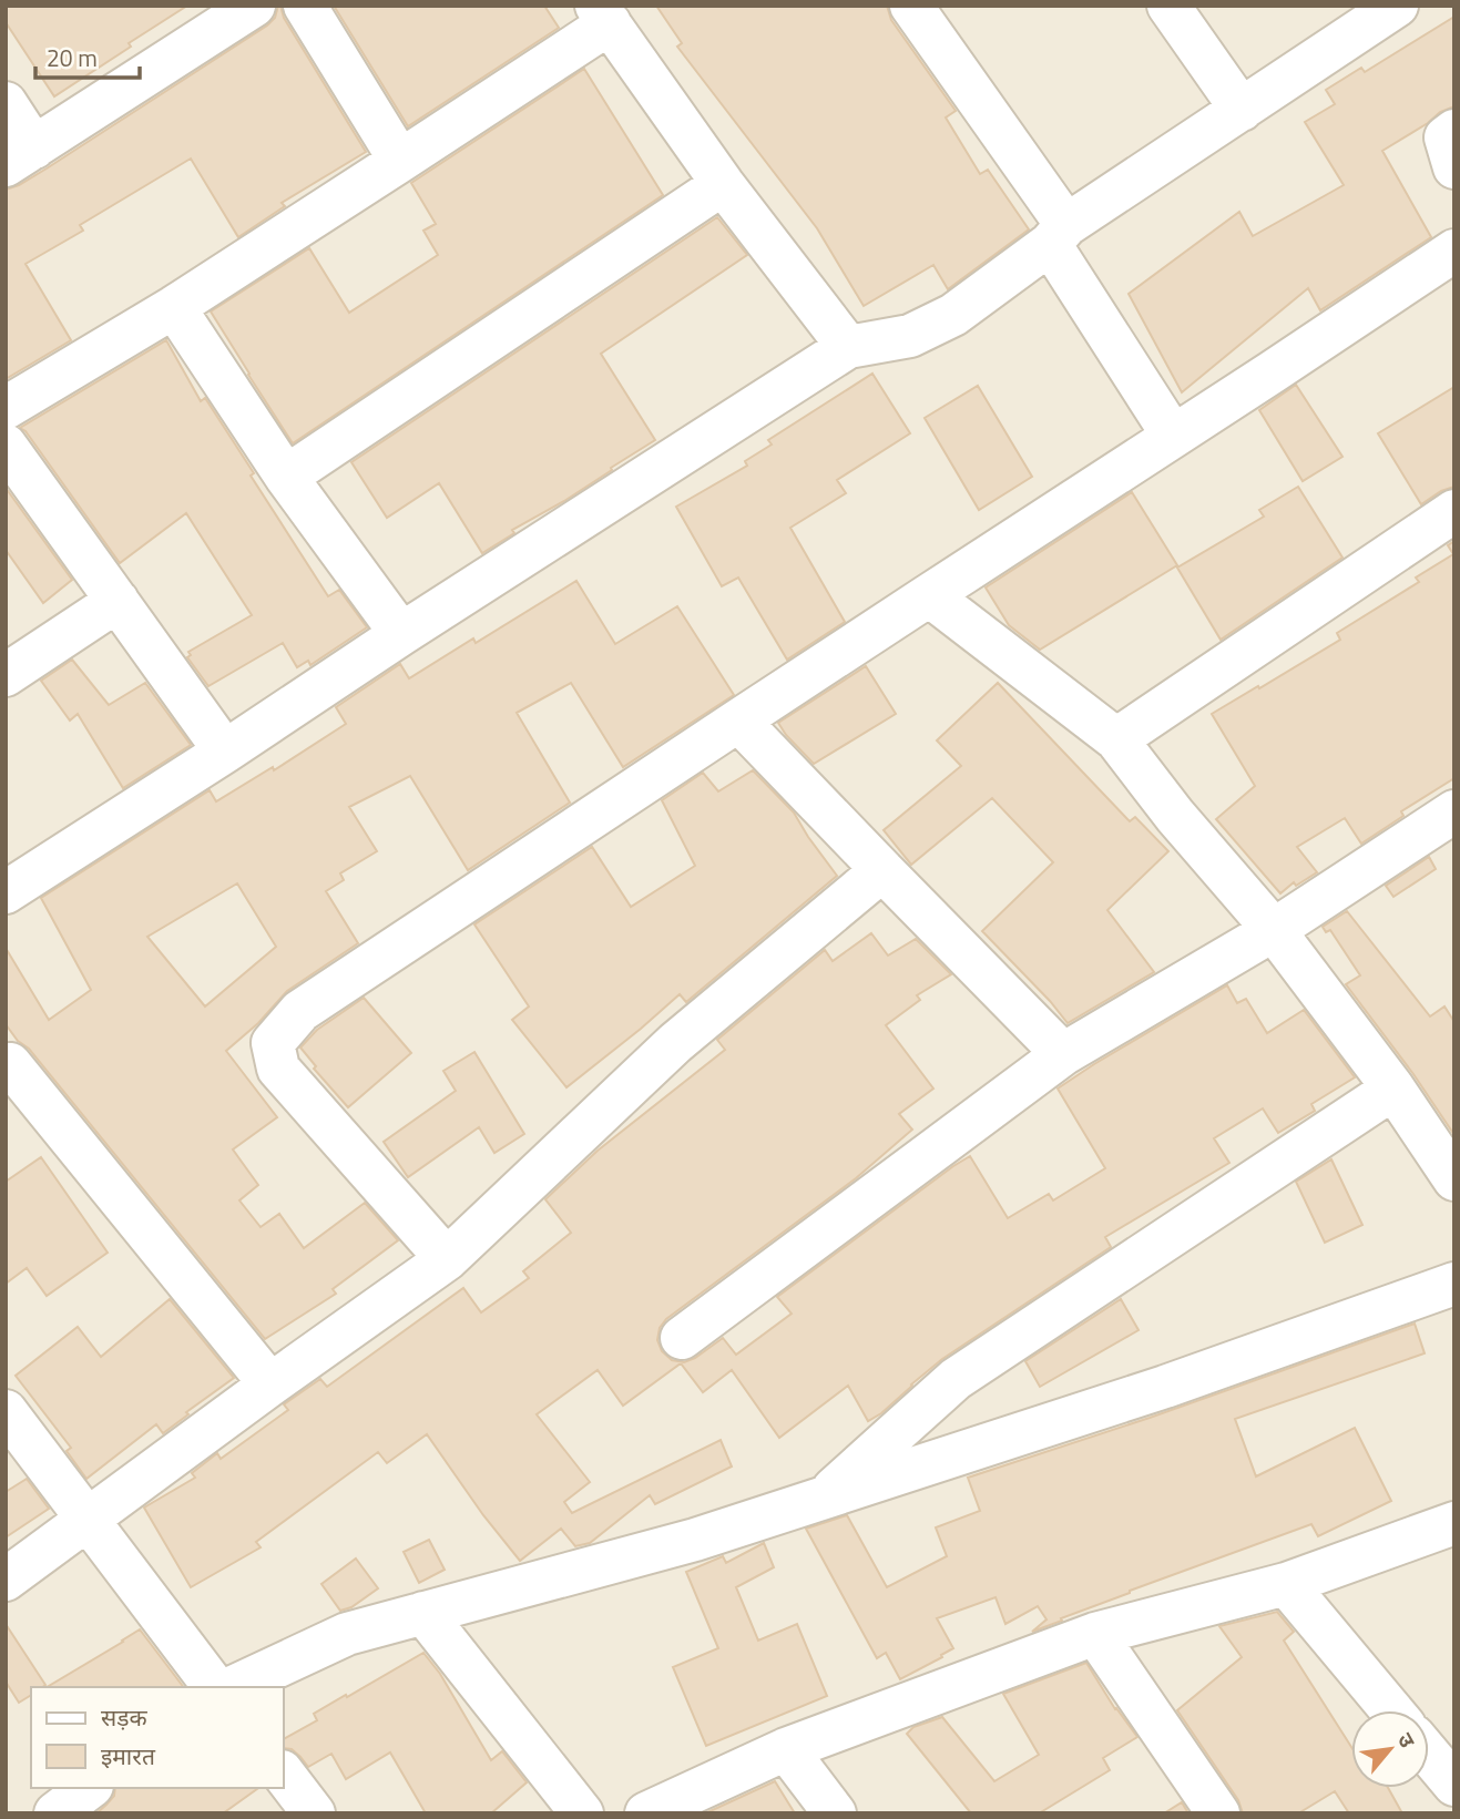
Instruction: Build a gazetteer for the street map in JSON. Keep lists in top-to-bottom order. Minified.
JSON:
{"legend":["सड़क","इमारत"],"scale_bar":"20 m","north":"top right"}
